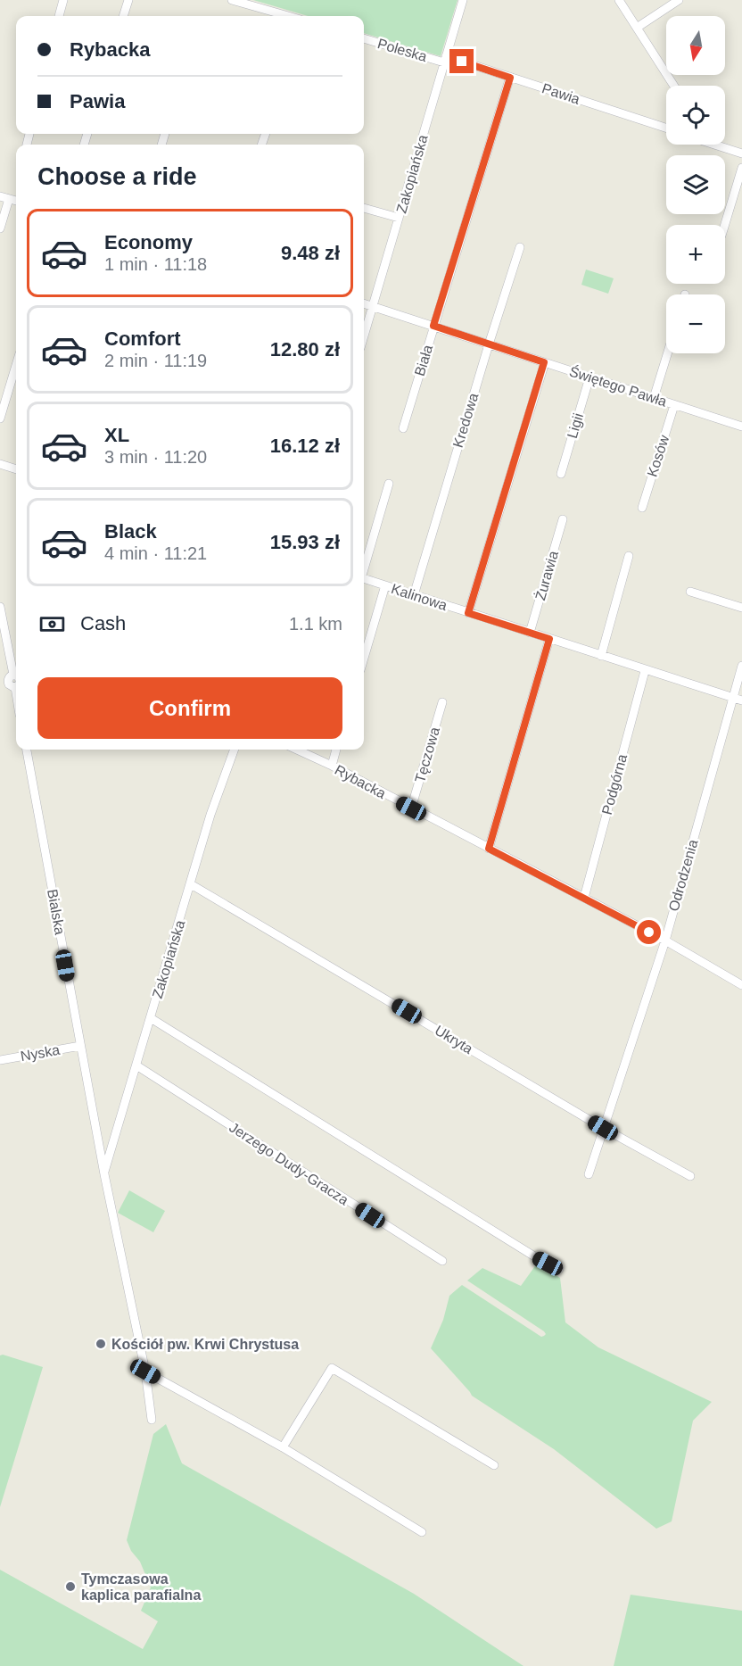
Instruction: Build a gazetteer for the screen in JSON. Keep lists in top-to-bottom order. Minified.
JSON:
{"streets":{"street":["Poleska","Pawia","Zakopiańska","Biała","Świętego Pawła","Kredowa","Ligii","Kosów","Żurawia","Kalinowa","Tęczowa","Rybacka","Podgórna","Odrodzenia","Bialska","Ukryta","Nyska","Jerzego Dudy-Gracza"]},"crossings":[["Poleska","Pawia"],["Poleska","Zakopiańska"],["Pawia","Zakopiańska"],["Pawia","Biała"],["Zakopiańska","Świętego Pawła"],["Zakopiańska","Bialska"],["Zakopiańska","Ukryta"],["Zakopiańska","Jerzego Dudy-Gracza"],["Biała","Świętego Pawła"],["Świętego Pawła","Kredowa"],["Świętego Pawła","Ligii"],["Świętego Pawła","Kosów"],["Kredowa","Kalinowa"],["Żurawia","Kalinowa"],["Kalinowa","Podgórna"],["Kalinowa","Odrodzenia"],["Tęczowa","Rybacka"],["Rybacka","Podgórna"],["Rybacka","Odrodzenia"],["Odrodzenia","Ukryta"],["Bialska","Nyska"]],"places":["Kościół pw. Krwi Chrystusa","Tymczasowa kaplica parafialna"],"north":"bottom","page":{"map_buttons":["+","−"],"banner":["Rybacka","Pawia"],"heading":"Choose a ride","list":[{"name":"Economy","note":"1 min · 11:18","value":"9.48 zł"},{"name":"Comfort","note":"2 min · 11:19","value":"12.80 zł"},{"name":"XL","note":"3 min · 11:20","value":"16.12 zł"},{"name":"Black","note":"4 min · 11:21","value":"15.93 zł"}],"pay":["Cash","1.1 km"],"buttons":"Confirm"}}
